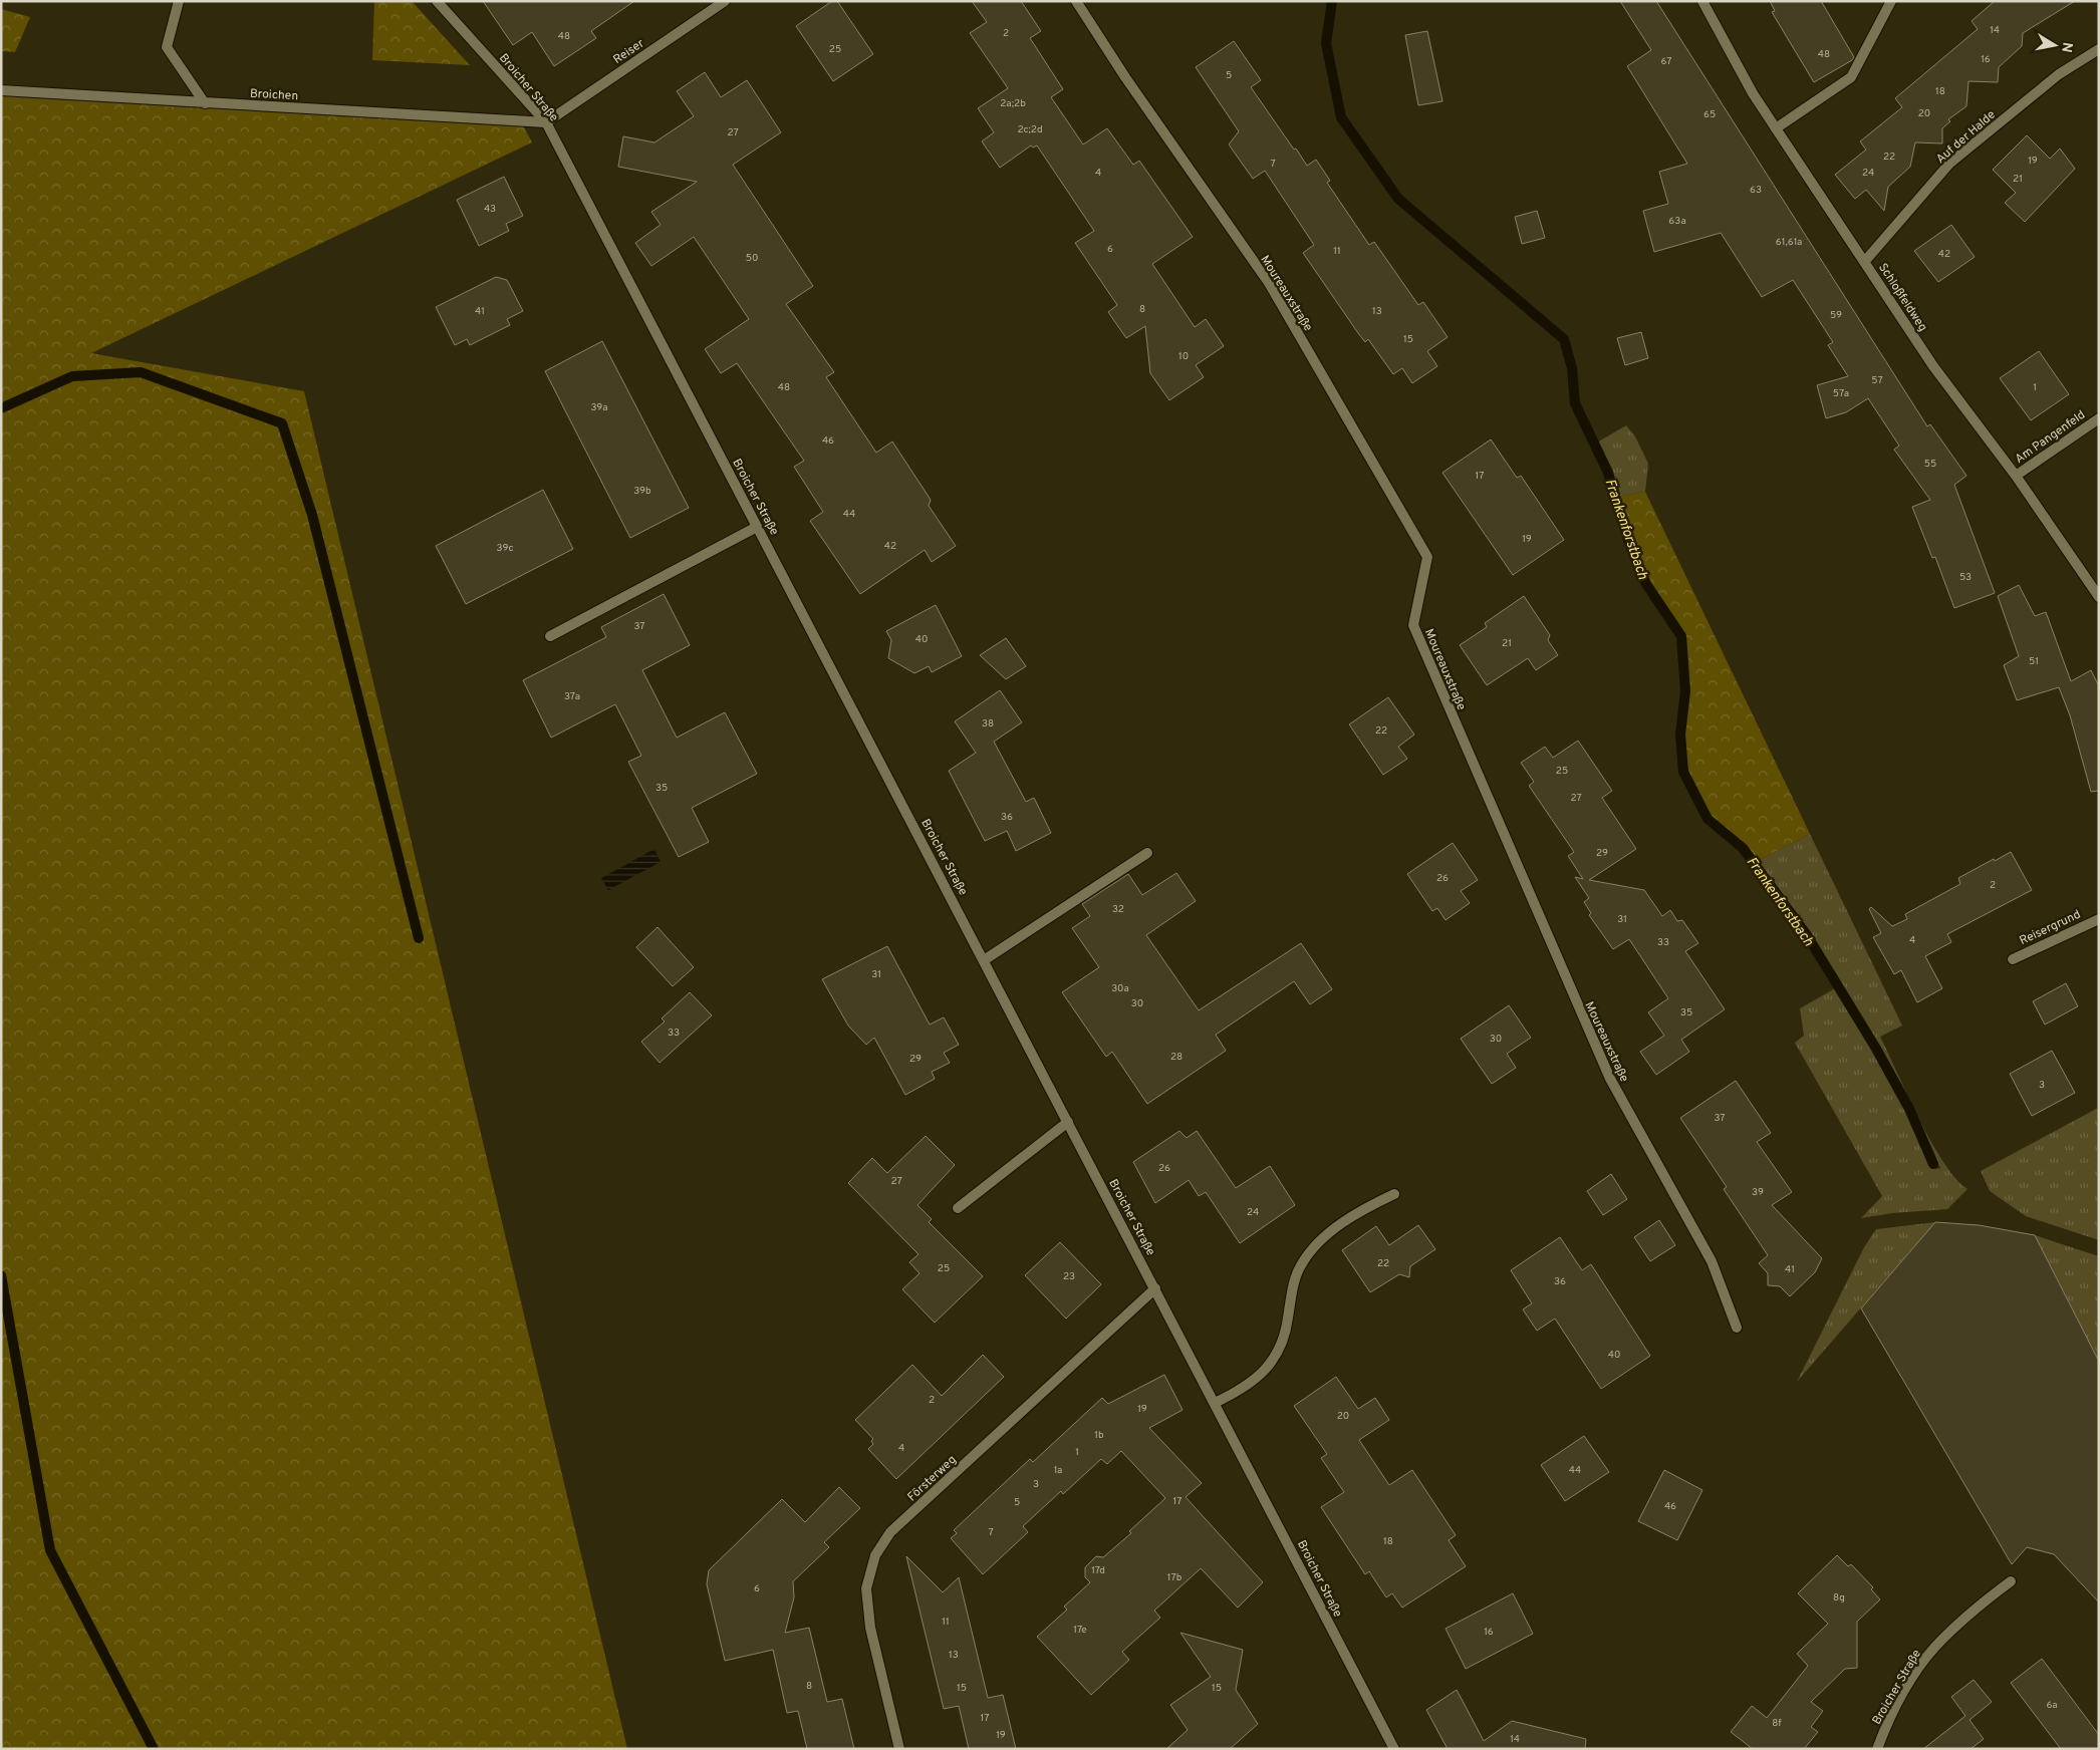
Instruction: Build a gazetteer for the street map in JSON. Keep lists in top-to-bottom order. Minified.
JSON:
{"streets":{"street":["Reiser","Broicher Straße","Broichen","Auf der Halde","Moureauxstraße","Schloßfeldweg","Am Pangenfeld","Reisergrund","Försterweg"]},"crossings":[["Reiser","Broicher Straße"],["Reiser","Broichen"],["Broicher Straße","Broichen"],["Broicher Straße","Försterweg"],["Auf der Halde","Schloßfeldweg"],["Schloßfeldweg","Am Pangenfeld"]],"water":["Frankenforstbach"],"house_numbers":["14","2","48","25","48","16","67","5","18","2a;2b","20","65","2c;2d","27","22","19","7","4","24","21","63","43","63a","61,61a","6","11","42","50","8","41","13","59","15","10","57","48","1","57a","39a","46","55","17","39b","44","19","42","39c","53","37","40","21","51","37a","38","22","25","35","27","36","29","26","2","32","31","4","33","31","30a","30","35","33","30","28","29","3","37","26","27","39","24","22","25","41","23","36","40","2","19","20","1b","4","1","1a","44","3","17","5","46","7","18","17d","17b","6","8g","11","17e","16","13","8","15","15","6a","17","8f","19","14"],"north":"right"}
